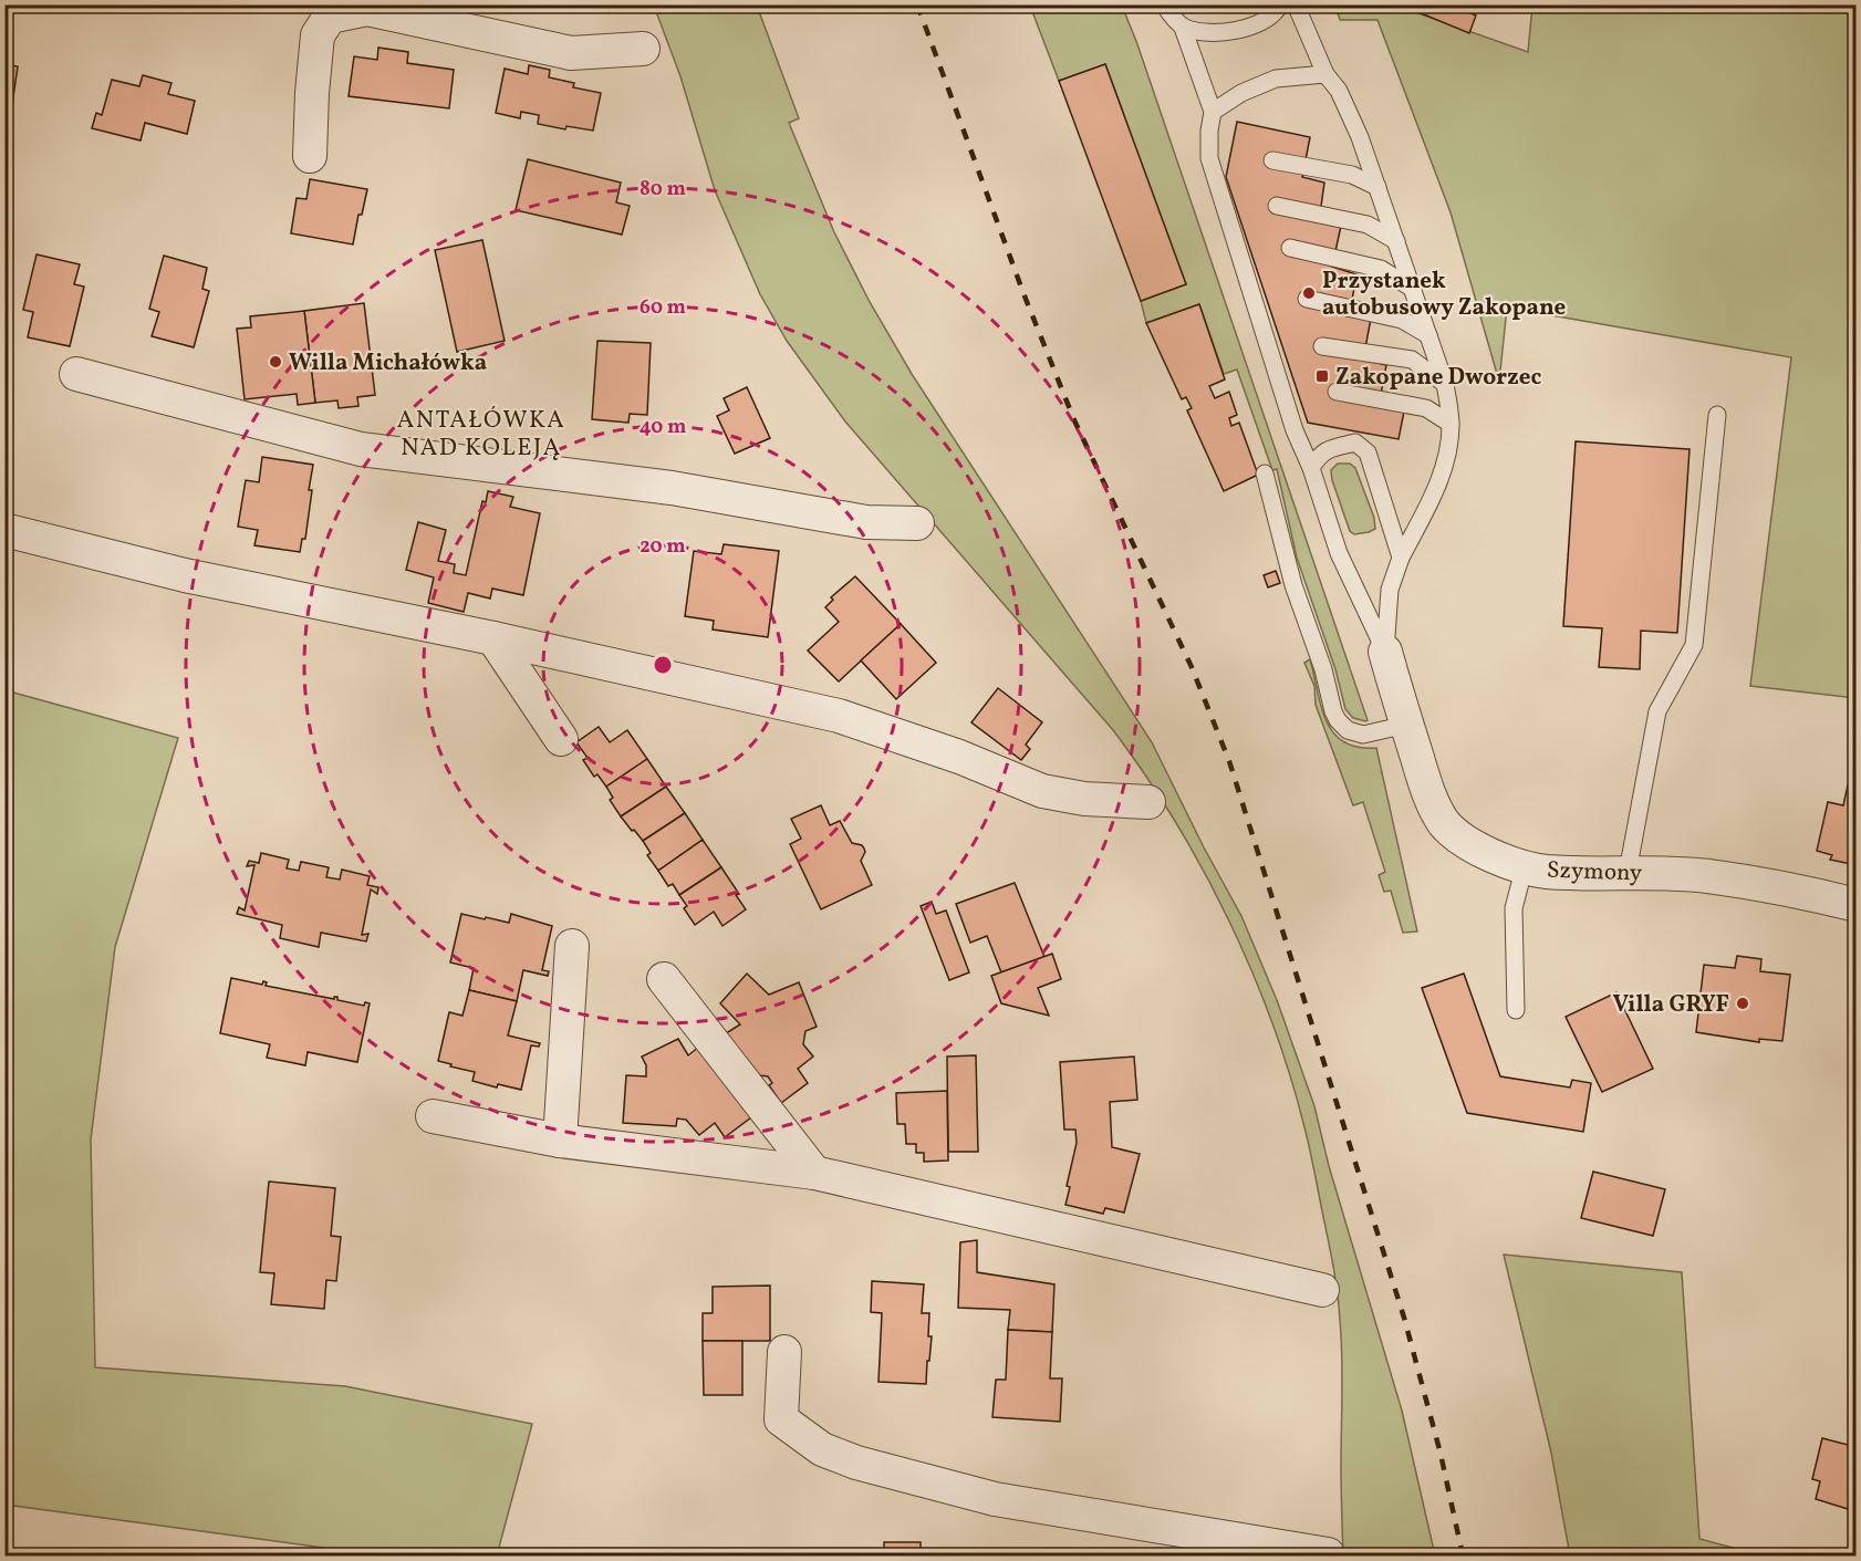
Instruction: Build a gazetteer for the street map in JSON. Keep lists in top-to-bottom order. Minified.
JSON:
{"streets":{"street":["Szymony"]},"districts":["ANTAŁÓWKA NAD KOLEJĄ"],"places":{"other":["Przystanek autobusowy Zakopane","Willa Michałówka","Villa GRYF"],"transit":["Zakopane Dworzec"]},"rings":["80 m","60 m","40 m","20 m"]}
